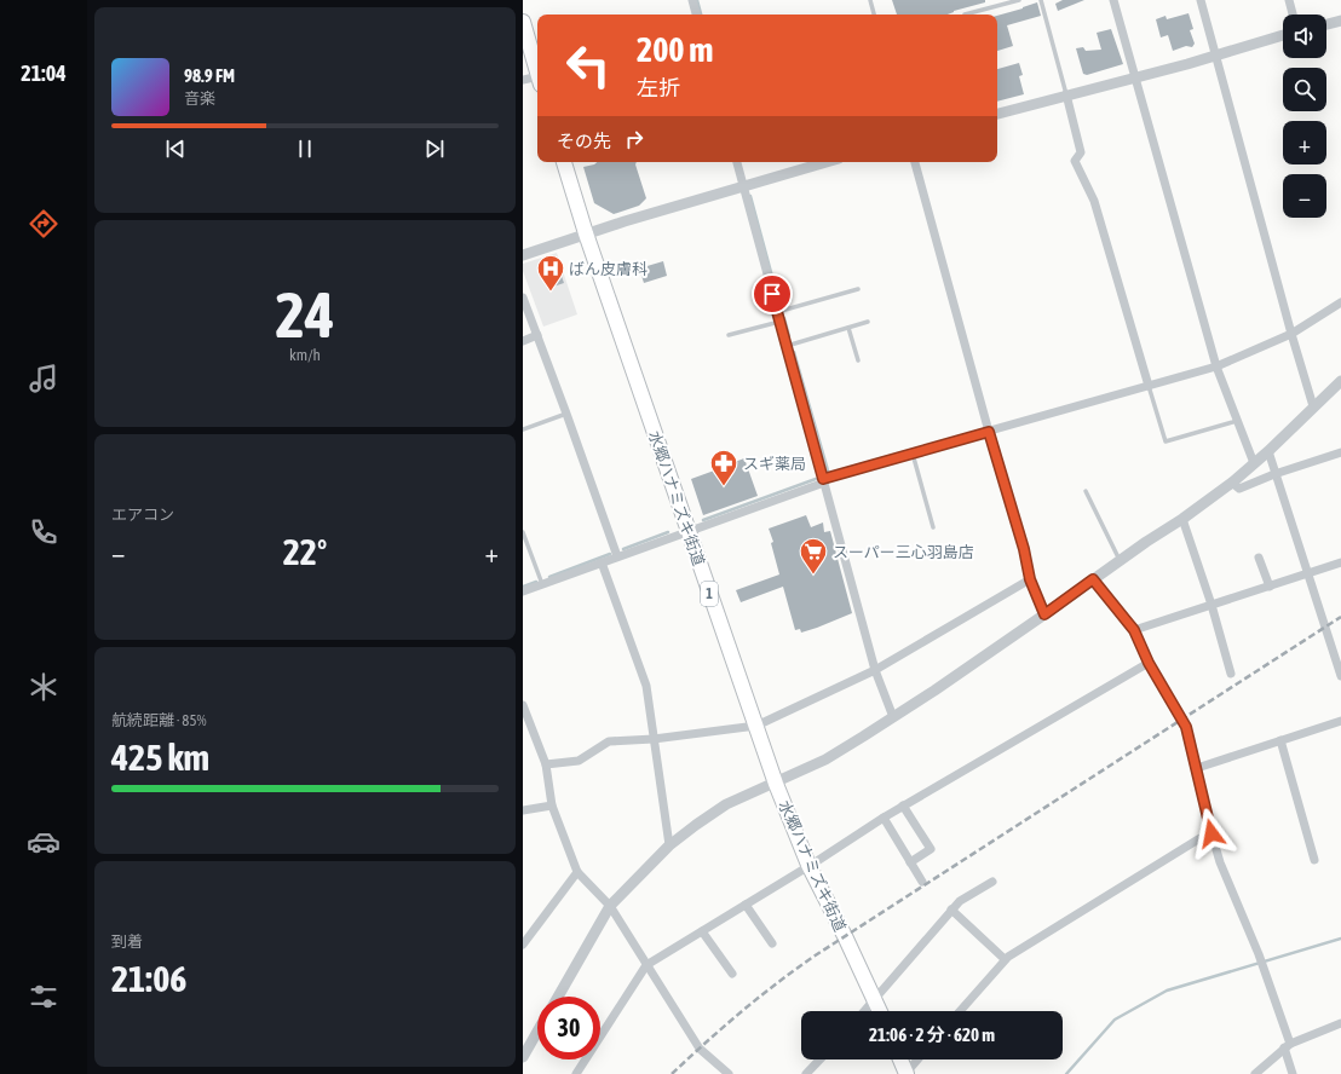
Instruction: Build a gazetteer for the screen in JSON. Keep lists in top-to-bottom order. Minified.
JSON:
{"streets":{"main road":["水郷ハナミズキ街道","1"]},"places":{"hospital":["ばん皮膚科"],"pharmacy":["スギ薬局"],"supermarket":["スーパー三心羽島店"]},"page":{"tabs":"21:04","map_buttons":["+","−"],"turn":["200 m","左折"],"song":["98.9 FM","音楽"],"then":"その先","tile":[["24","km/h"],"エアコン",["航続距離 · 85%","425 km"],["到着","21:06"]],"heat":["−","22°","+"],"limit":"30","trip":"21:06 · 2 分 · 620 m"}}
